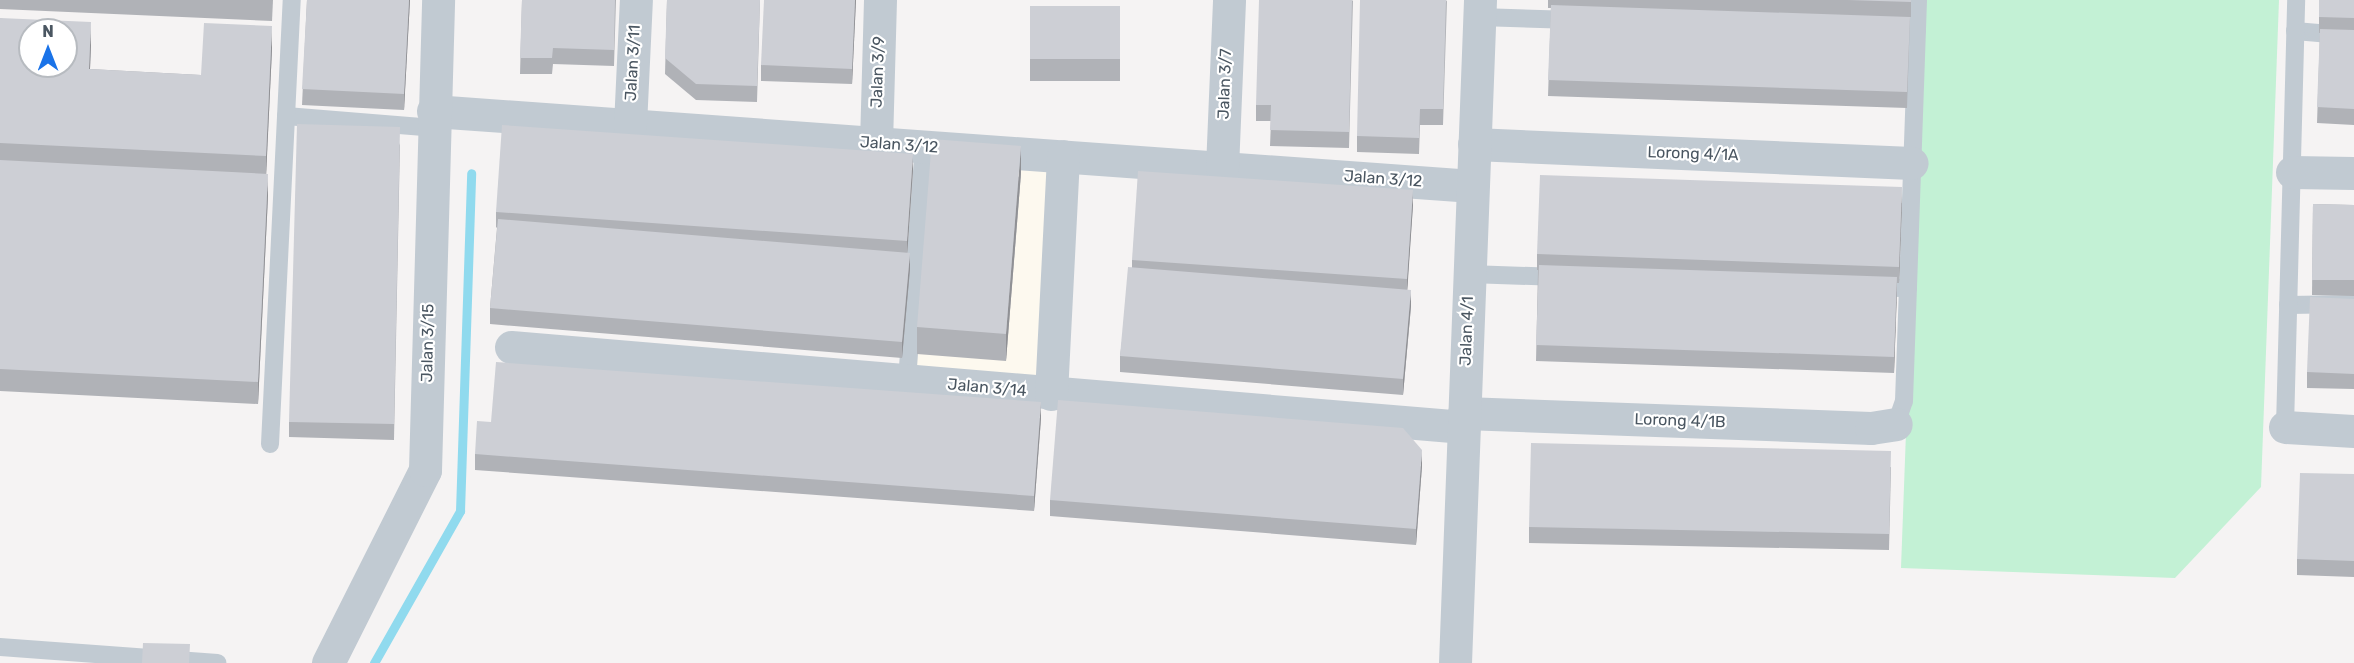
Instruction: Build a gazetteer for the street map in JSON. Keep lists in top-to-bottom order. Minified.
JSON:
{"streets":{"street":["Jalan 3/11","Jalan 3/9","Jalan 3/7","Jalan 3/12","Lorong 4/1A","Jalan 4/1","Jalan 3/15","Jalan 3/14","Lorong 4/1B"]},"crossings":[["Jalan 3/11","Jalan 3/12"],["Jalan 3/9","Jalan 3/12"],["Jalan 3/7","Jalan 3/12"],["Jalan 3/12","Jalan 4/1"],["Jalan 3/12","Jalan 3/15"],["Lorong 4/1A","Jalan 4/1"],["Jalan 4/1","Jalan 3/14"],["Jalan 4/1","Lorong 4/1B"],["Jalan 3/14","Lorong 4/1B"]],"north":"top"}
